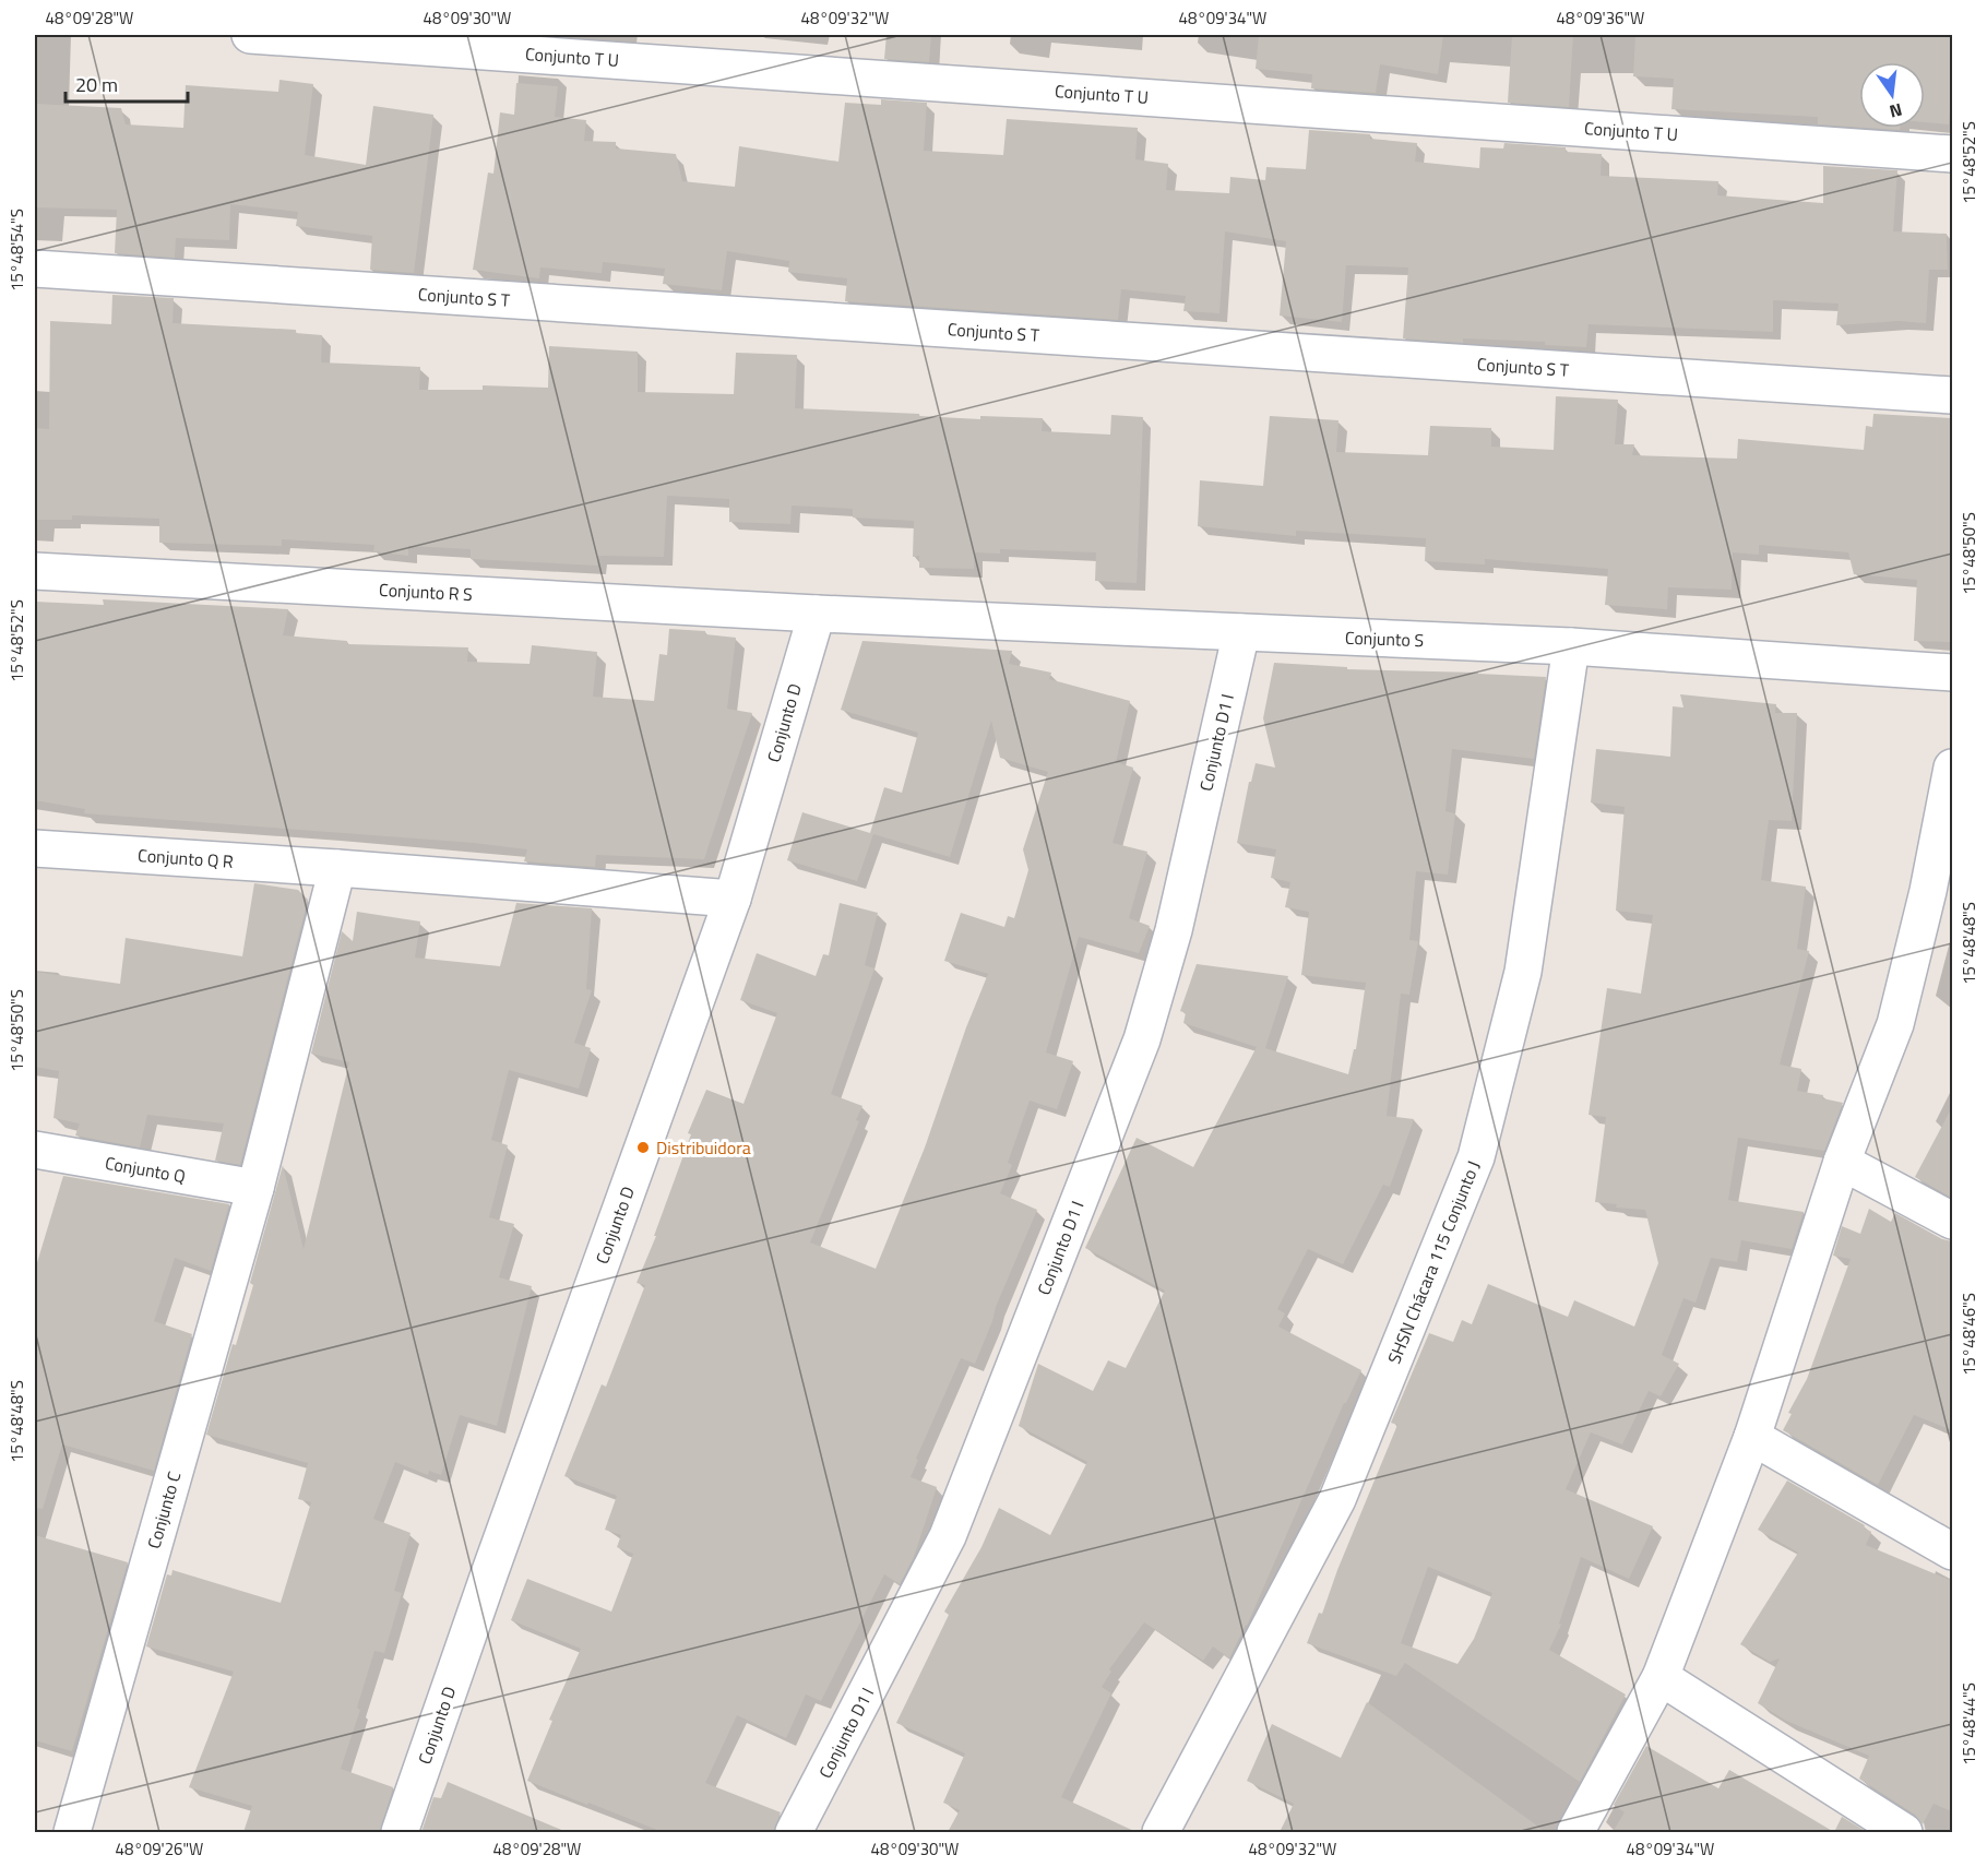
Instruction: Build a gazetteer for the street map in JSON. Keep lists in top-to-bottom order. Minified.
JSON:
{"streets":{"street":["Conjunto T U","Conjunto S T","Conjunto R S","Conjunto S","Conjunto D","Conjunto D1 I","Conjunto Q R","Conjunto Q","SHSN Chácara 115 Conjunto J","Conjunto C"]},"crossings":[["Conjunto R S","Conjunto S"],["Conjunto R S","Conjunto D"],["Conjunto S","Conjunto D"],["Conjunto S","Conjunto D1 I"],["Conjunto S","SHSN Chácara 115 Conjunto J"],["Conjunto D","Conjunto Q R"],["Conjunto Q R","Conjunto C"],["Conjunto Q","Conjunto C"]],"places":["Distribuidora"],"scale_bar":"20 m","north":"bottom","coordinates":["48°09'28\"W","48°09'30\"W","48°09'32\"W","48°09'34\"W","48°09'36\"W","15°48'52\"S","15°48'54\"S","15°48'50\"S","15°48'48\"S","15°48'46\"S","15°48'44\"S","48°09'26\"W"]}
